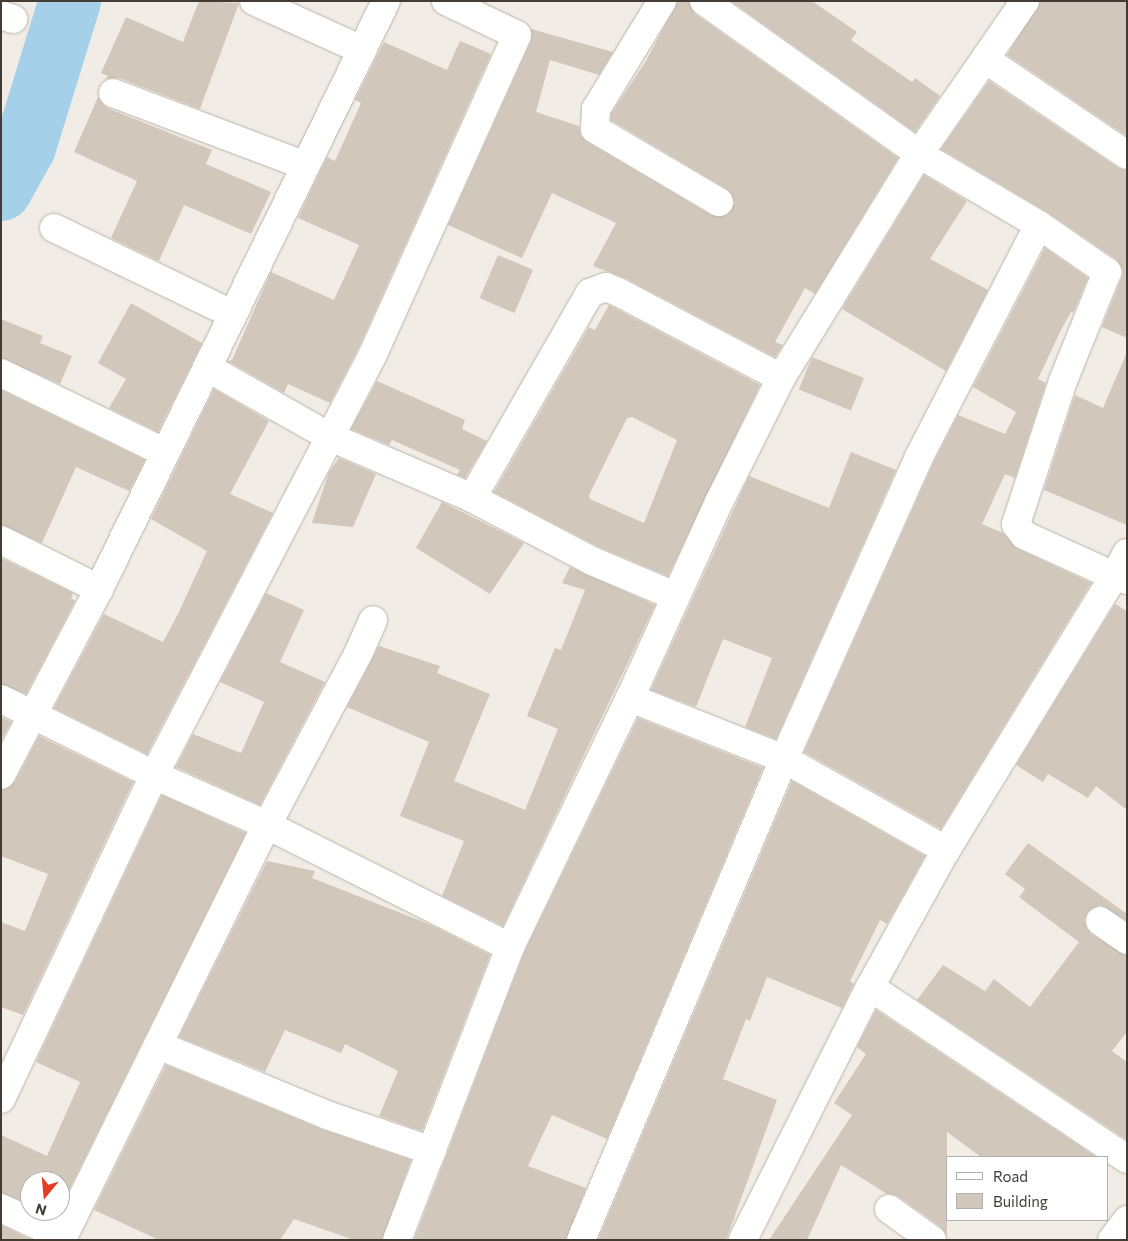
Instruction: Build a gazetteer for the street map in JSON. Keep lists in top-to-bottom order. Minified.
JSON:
{"legend":["Road","Building"],"north":"bottom"}
